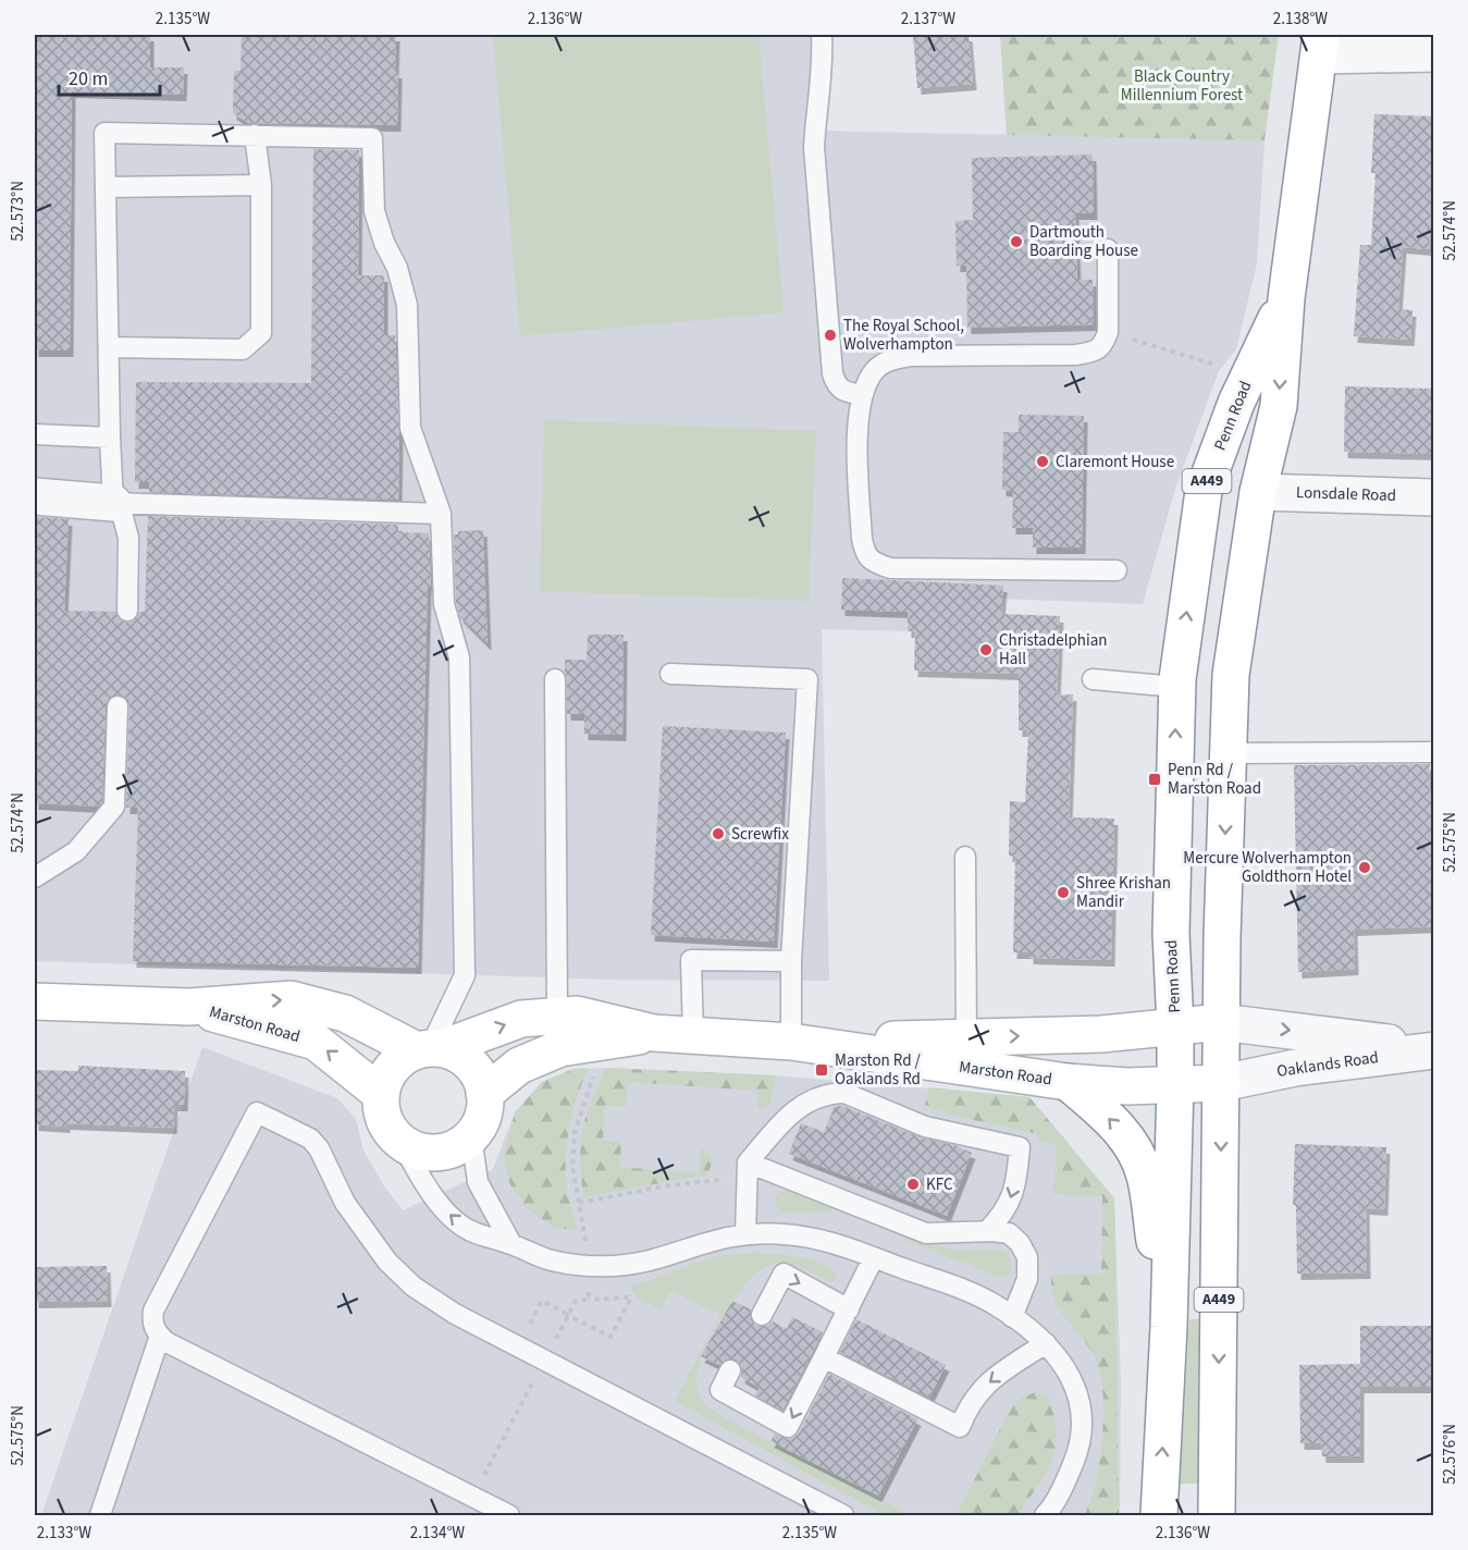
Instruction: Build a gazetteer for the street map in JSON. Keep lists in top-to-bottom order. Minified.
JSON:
{"streets":{"main road":["Penn Road","A449","Marston Road"],"street":["Lonsdale Road","Oaklands Road"]},"crossings":[["Penn Road","Lonsdale Road"],["Penn Road","Marston Road"],["Penn Road","Oaklands Road"],["Marston Road","Oaklands Road"]],"parks":["Black Country Millennium Forest"],"places":{"other":["Dartmouth Boarding House","The Royal School, Wolverhampton","Claremont House","Christadelphian Hall","Screwfix","Mercure Wolverhampton Goldthorn Hotel","Shree Krishan Mandir","KFC"],"transit":["Penn Rd / Marston Road","Marston Rd / Oaklands Rd"]},"scale_bar":"20 m","coordinates":["2.135°W","2.136°W","2.137°W","2.138°W","52.573°N","52.574°N","52.575°N","52.576°N","2.133°W","2.134°W"]}
